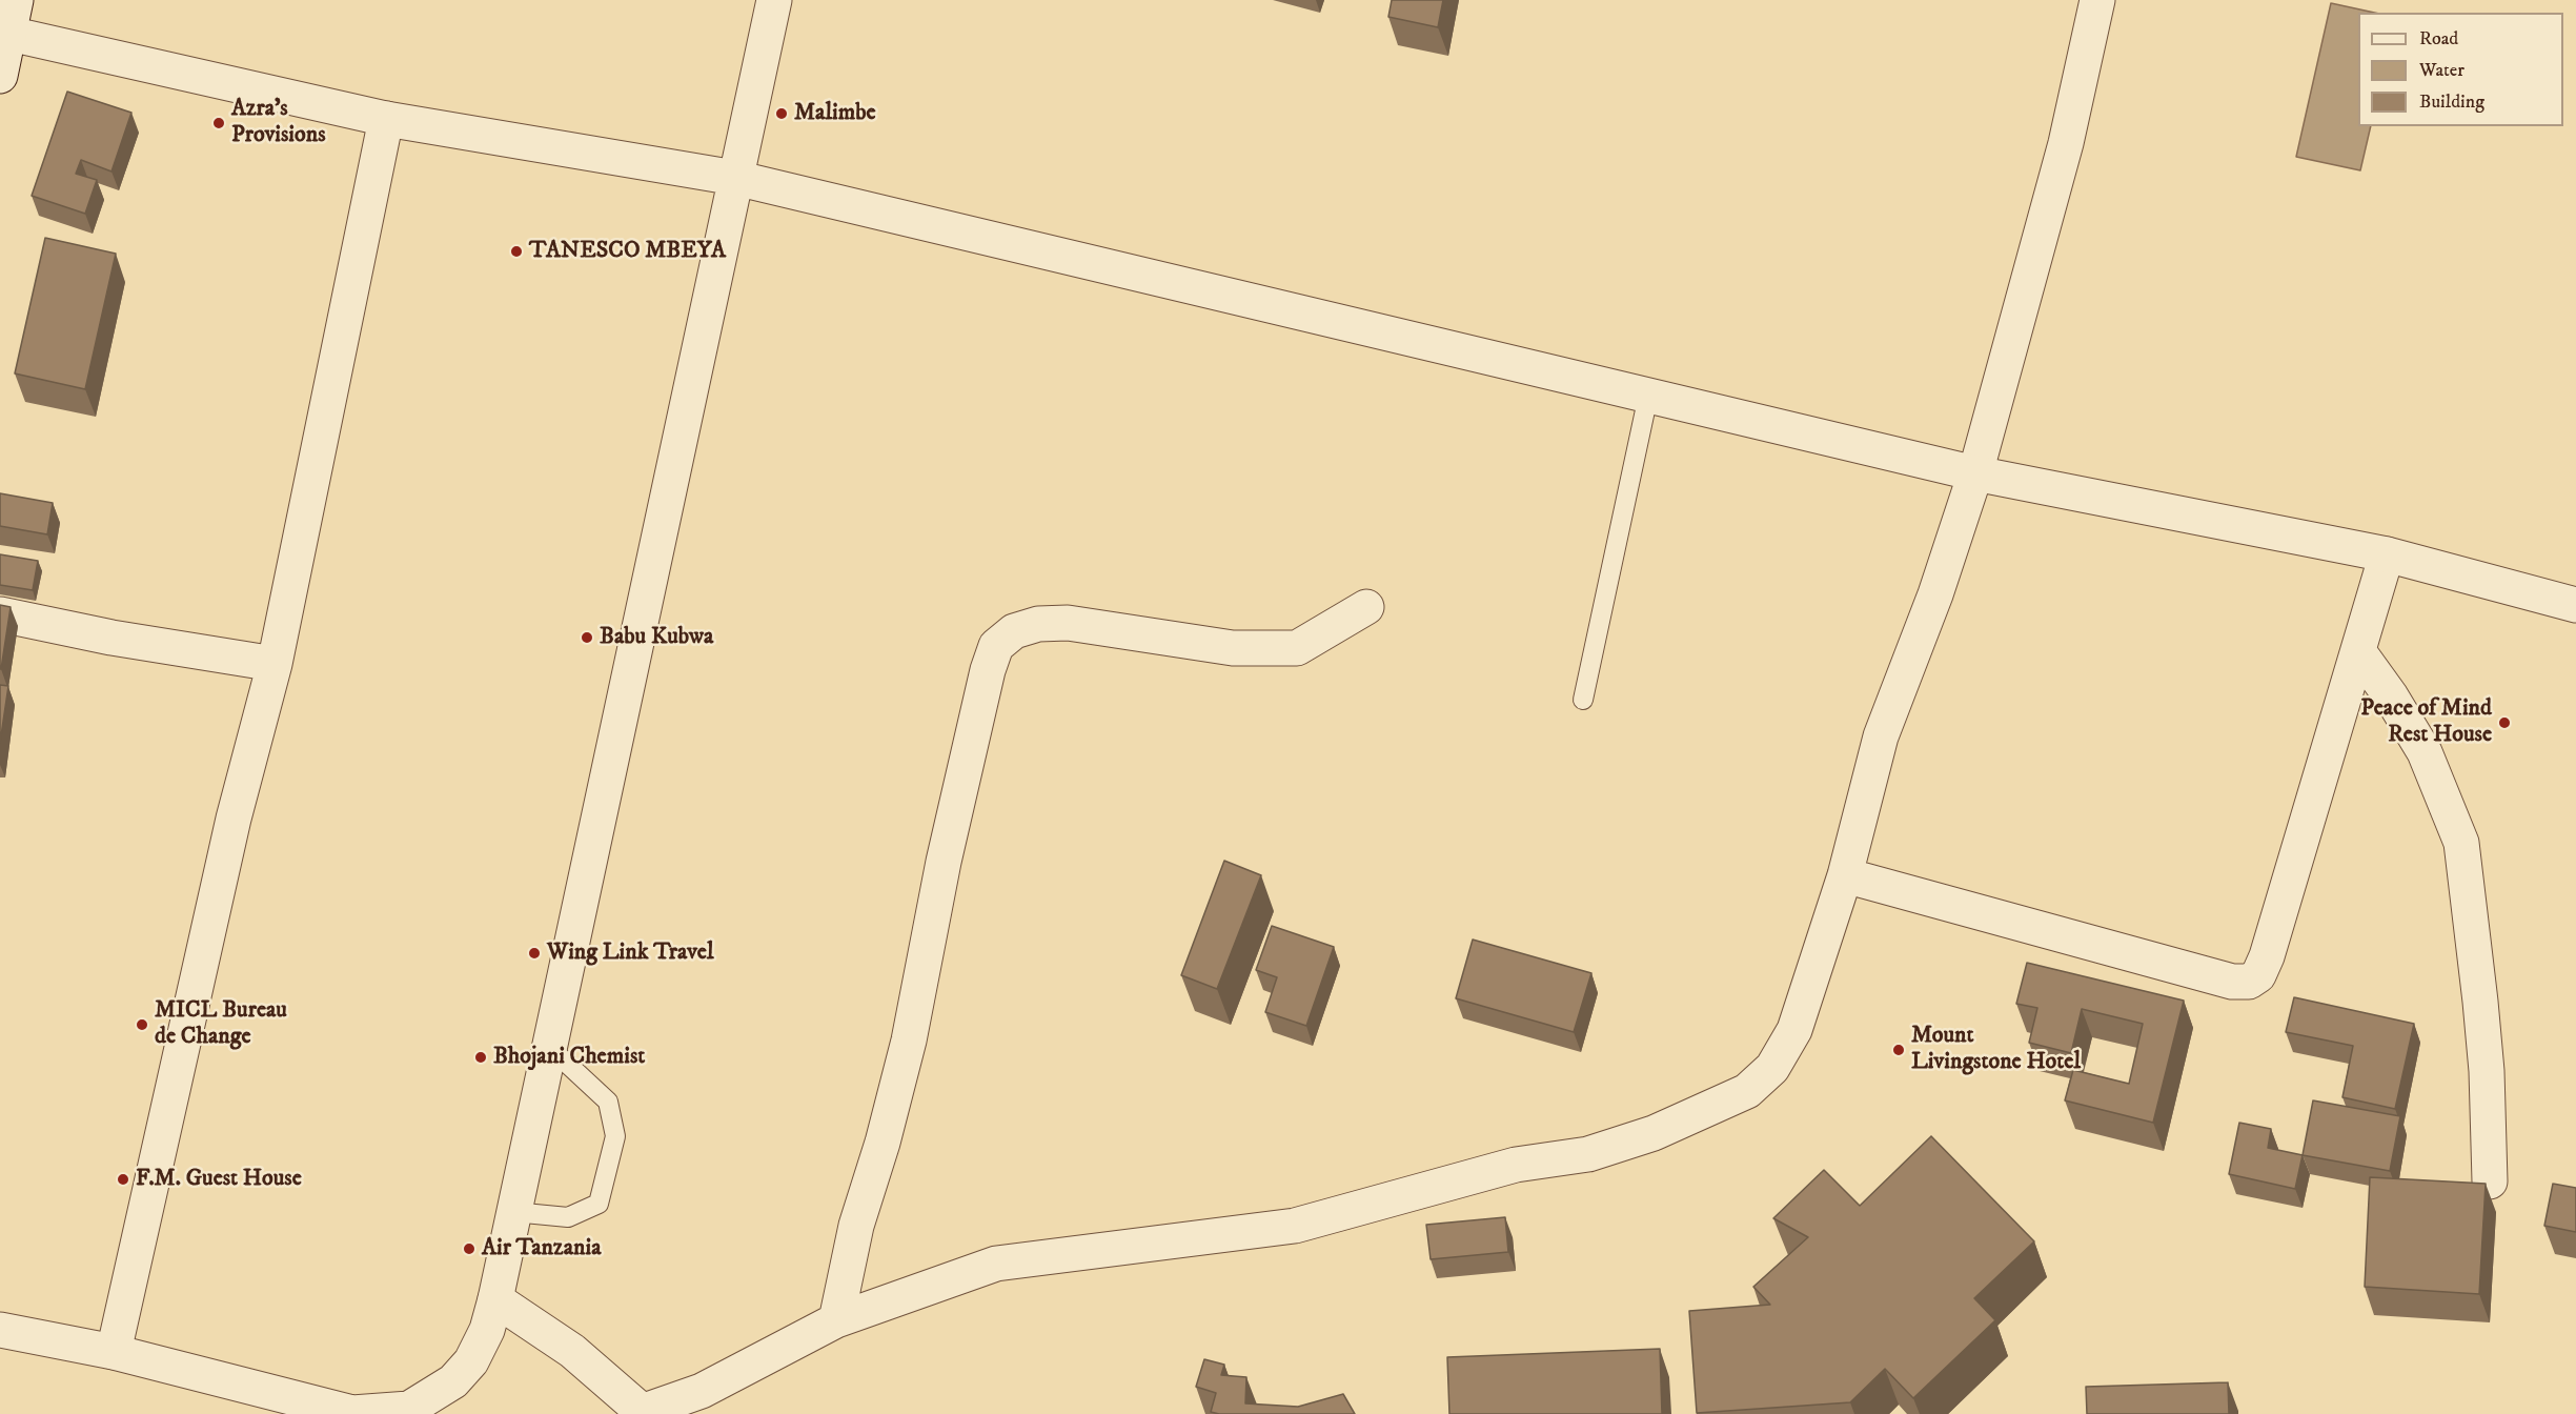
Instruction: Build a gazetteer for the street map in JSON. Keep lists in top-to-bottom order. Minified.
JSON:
{"places":["Malimbe","Azra's Provisions","TANESCO MBEYA","Babu Kubwa","Peace of Mind Rest House","Wing Link Travel","MICL Bureau de Change","Mount Livingstone Hotel","Bhojani Chemist","F.M. Guest House","Air Tanzania"],"legend":["Road","Water","Building"]}
